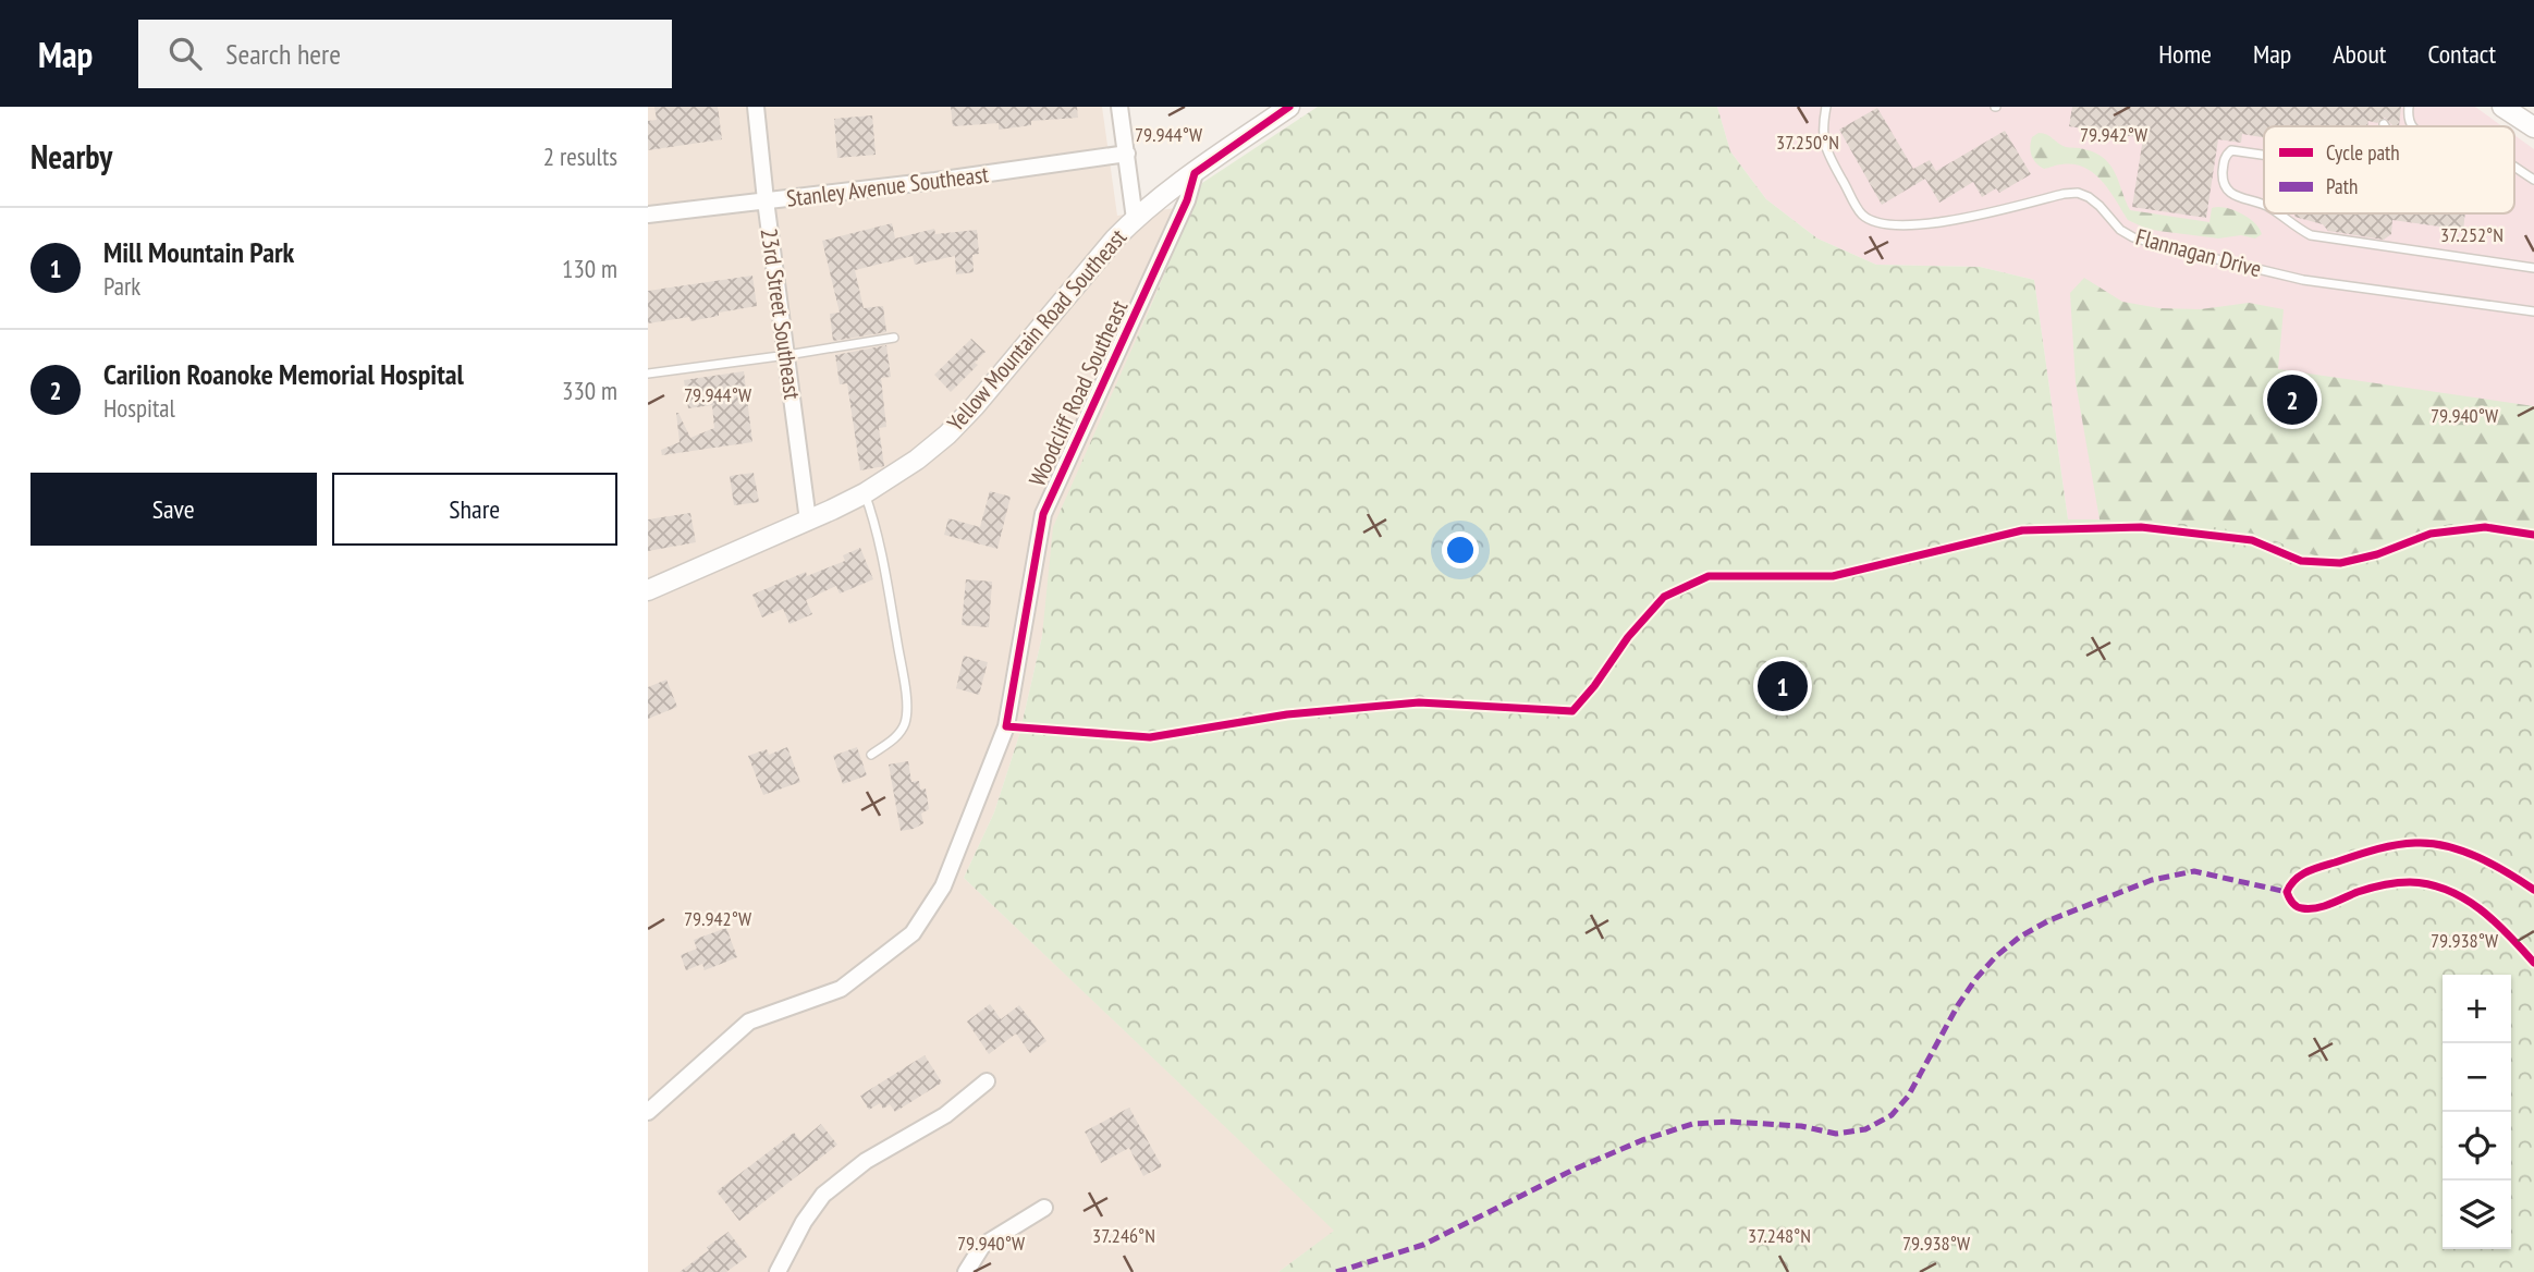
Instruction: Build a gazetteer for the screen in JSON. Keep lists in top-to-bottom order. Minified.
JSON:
{"streets":{"street":["Stanley Avenue Southeast","23rd Street Southeast","Yellow Mountain Road Southeast","Woodcliff Road Southeast"],"lane":["Flannagan Drive"]},"crossings":[["Stanley Avenue Southeast","23rd Street Southeast"],["23rd Street Southeast","Yellow Mountain Road Southeast"],["Yellow Mountain Road Southeast","Woodcliff Road Southeast"]],"legend":["Cycle path","Path"],"page":{"header":"Map","search":"Search here","nav":["Home","Map","About","Contact"],"heading":["Nearby","2 results"],"list":[{"mark":"1","name":"Mill Mountain Park","note":"Park","value":"130 m"},{"mark":"2","name":"Carilion Roanoke Memorial Hospital","note":"Hospital","value":"330 m"}],"pins":["2","1"],"buttons":["Save","Share"],"map_buttons":["+","−"]},"coordinates":["79.944°W","79.942°W","37.250°N","37.252°N","79.940°W","79.938°W","37.246°N","37.248°N"]}
